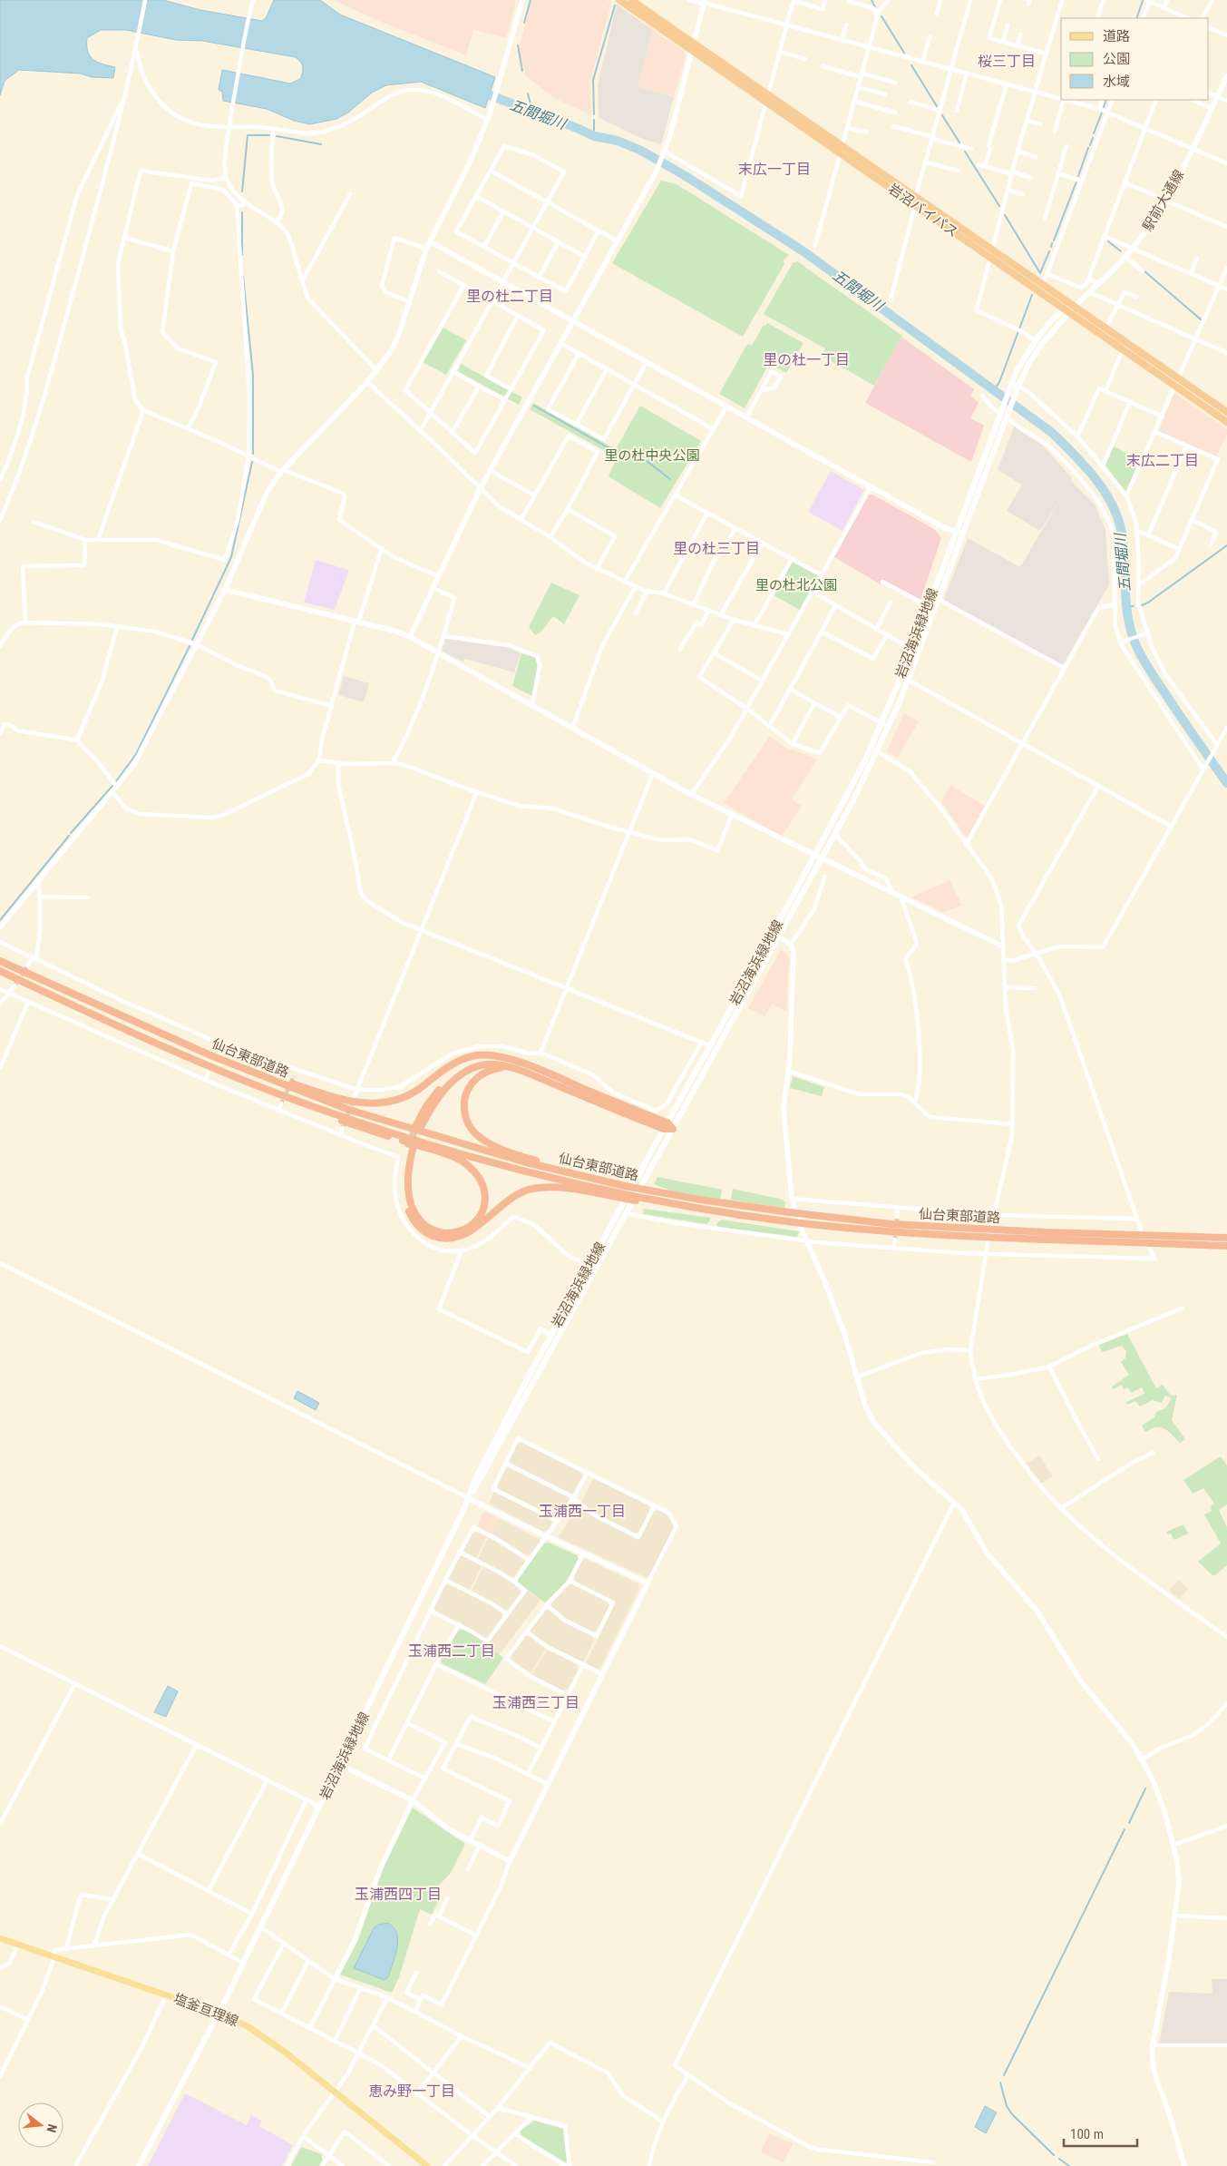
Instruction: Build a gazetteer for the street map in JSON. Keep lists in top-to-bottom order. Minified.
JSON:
{"streets":{"highway":["岩沼バイパス","仙台東部道路"],"main road":["岩沼海浜緑地線","塩釜亘理線"],"street":["駅前大通線"]},"crossings":[["駅前大通線","岩沼バイパス"],["岩沼海浜緑地線","塩釜亘理線"]],"districts":["桜三丁目","末広一丁目","里の杜二丁目","里の杜一丁目","末広二丁目","里の杜三丁目","玉浦西一丁目","玉浦西二丁目","玉浦西三丁目","玉浦西四丁目","恵み野一丁目"],"water":["五間堀川"],"parks":["里の杜中央公園","里の杜北公園"],"legend":["道路","公園","水域"],"scale_bar":"100 m","north":"right"}
